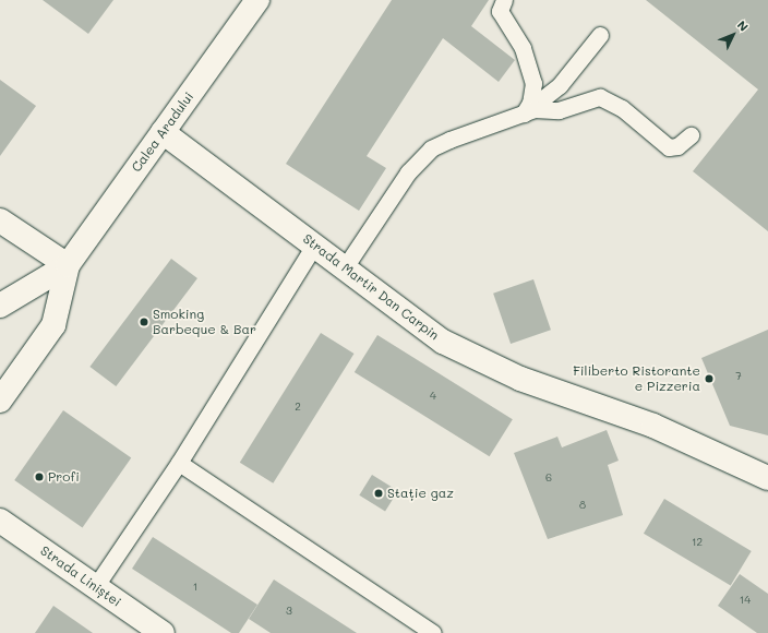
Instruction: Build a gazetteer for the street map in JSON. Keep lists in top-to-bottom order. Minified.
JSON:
{"streets":{"street":["Calea Aradului","Strada Martir Dan Carpin","Strada Liniștei"]},"crossings":[["Calea Aradului","Strada Martir Dan Carpin"]],"places":["Smoking Barbeque & Bar","Filiberto Ristorante e Pizzeria","Profi","Stație gaz"],"house_numbers":["7","4","2","6","8","12","1","14","3"],"north":"top right"}
